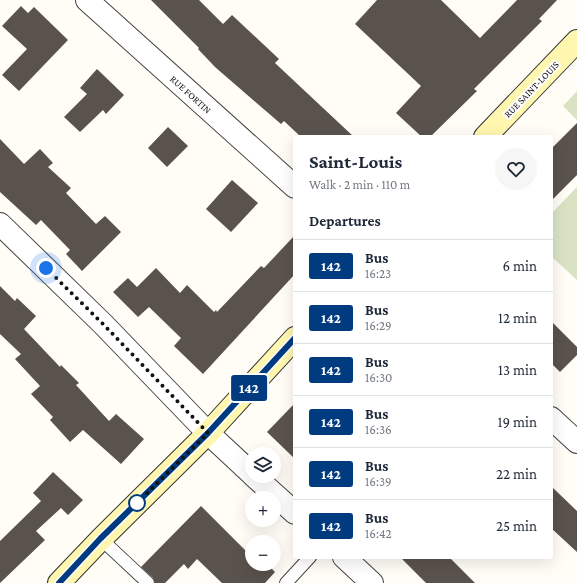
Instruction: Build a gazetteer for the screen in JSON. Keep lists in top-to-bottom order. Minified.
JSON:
{"streets":{"main road":["RUE SAINT-LOUIS"],"street":["RUE FORTIN"]},"lines":["bus line 142"],"page":{"on_map":"142","heading":[["Saint-Louis","Walk · 2 min · 110 m"],"Departures"],"list":[{"mark":"142","name":"Bus","note":"16:23","value":"6 min"},{"mark":"142","name":"Bus","note":"16:29","value":"12 min"},{"mark":"142","name":"Bus","note":"16:30","value":"13 min"},{"mark":"142","name":"Bus","note":"16:36","value":"19 min"},{"mark":"142","name":"Bus","note":"16:39","value":"22 min"},{"mark":"142","name":"Bus","note":"16:42","value":"25 min"}],"map_buttons":["+","−"]}}
